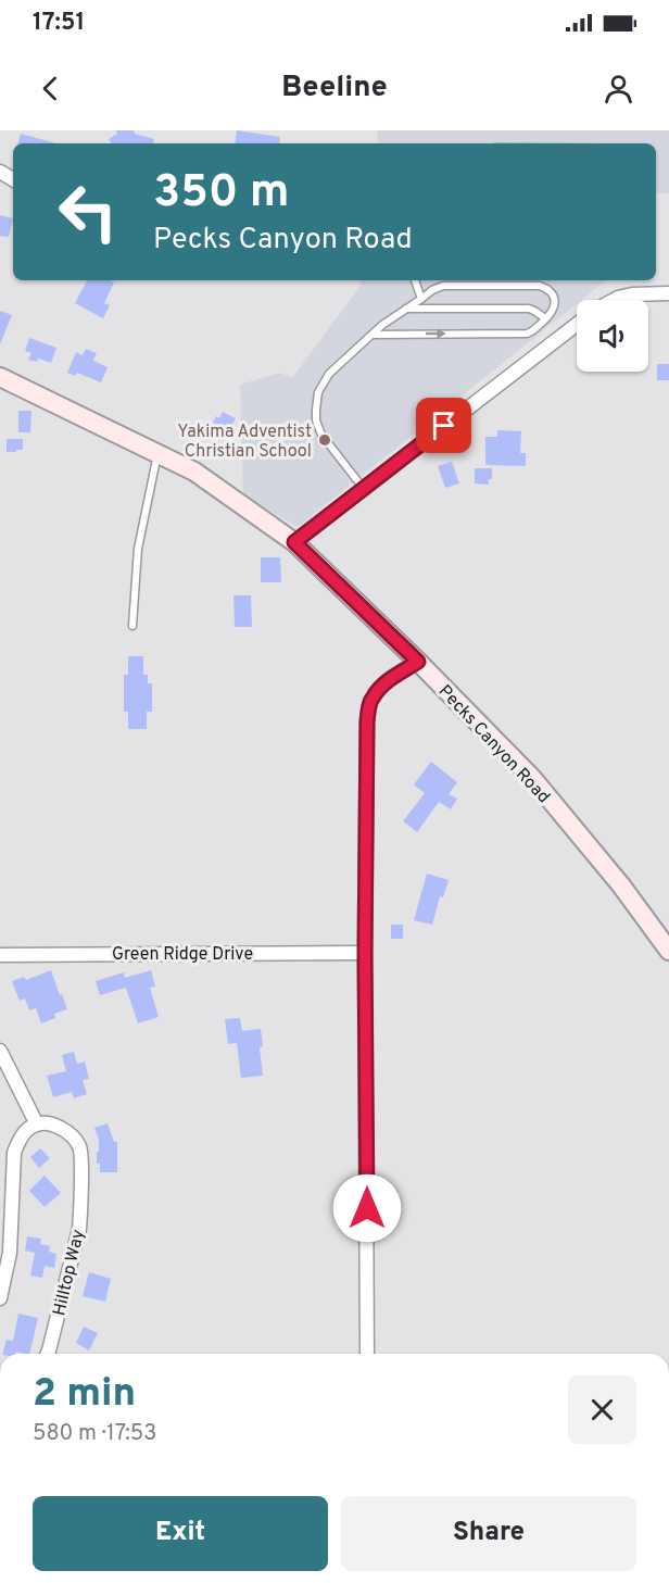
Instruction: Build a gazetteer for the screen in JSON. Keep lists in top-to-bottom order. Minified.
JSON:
{"streets":{"street":["Pecks Canyon Road","Green Ridge Drive","Hilltop Way"]},"places":["Yakima Adventist Christian School"],"page":{"status":"17:51","header":"Beeline","turn":["350 m","Pecks Canyon Road"],"heading":["2 min","580 m · 17:53"],"buttons":["Exit","Share"]}}
